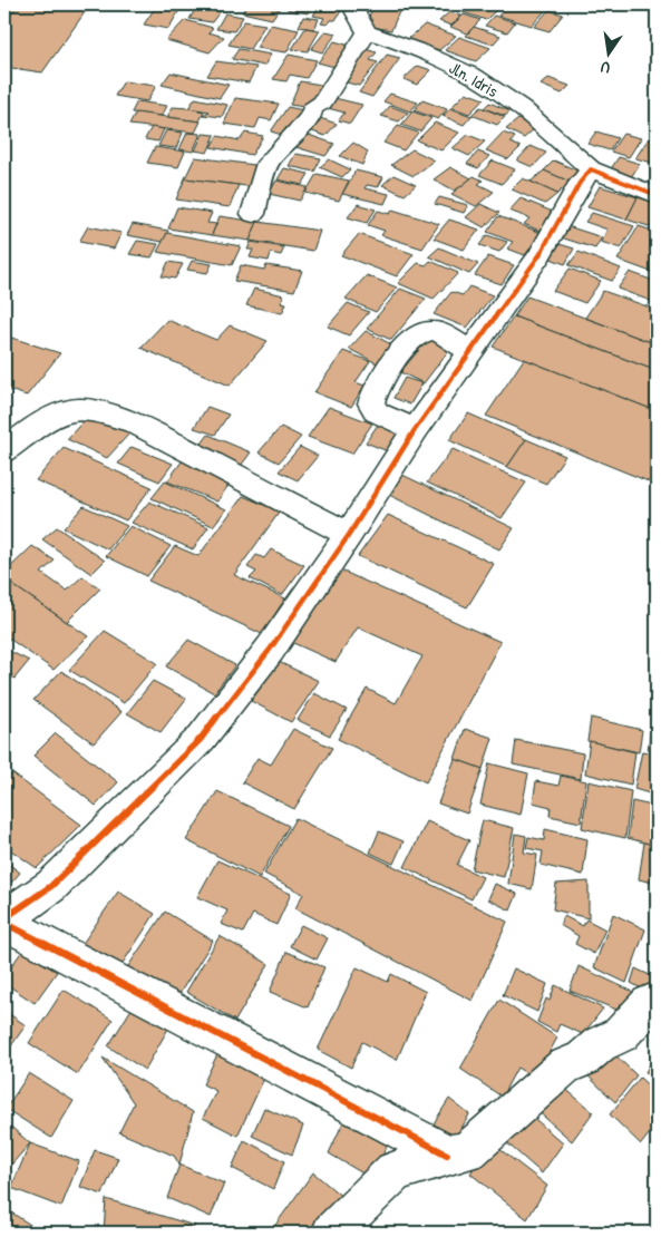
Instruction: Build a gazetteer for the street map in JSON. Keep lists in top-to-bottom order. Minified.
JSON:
{"streets":{"street":["Jln. Idris"]},"north":"bottom"}
